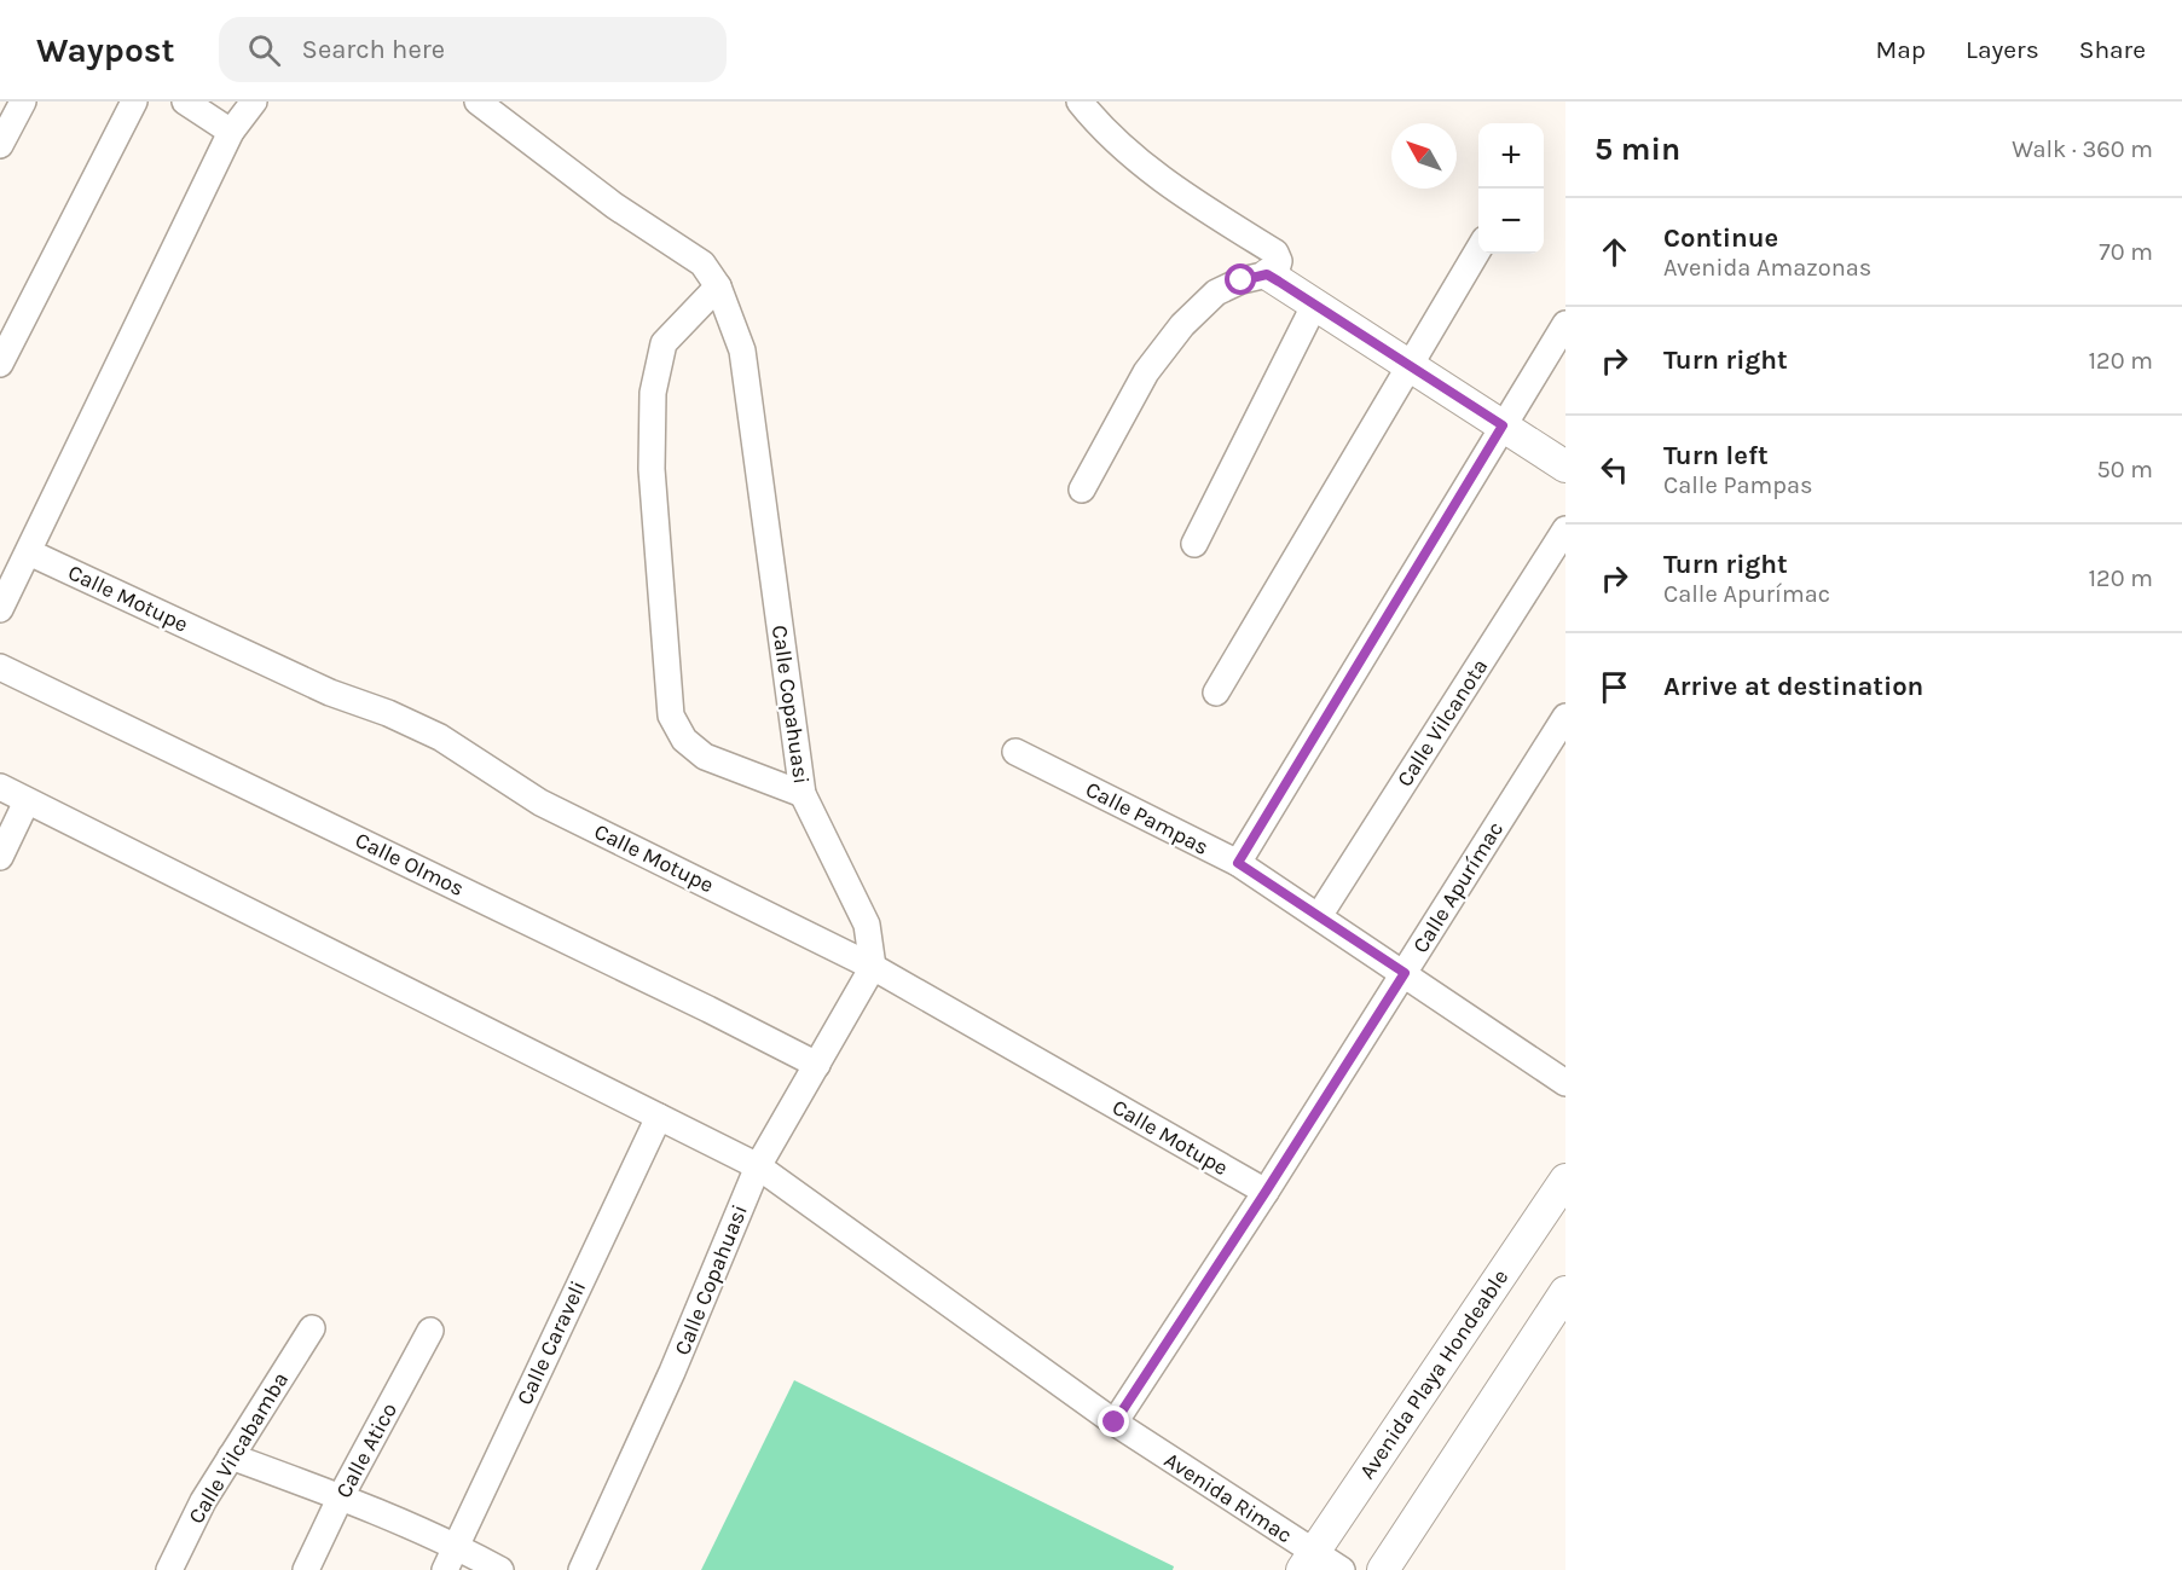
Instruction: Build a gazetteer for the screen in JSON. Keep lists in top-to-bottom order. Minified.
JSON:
{"streets":{"street":["Calle Motupe","Calle Copahuasi","Calle Vilcanota","Calle Pampas","Calle Olmos","Calle Apurímac","Calle Caraveli","Avenida Playa Hondeable","Calle Vilcabamba","Calle Atico","Avenida Rimac"]},"crossings":[["Calle Motupe","Calle Copahuasi"],["Calle Motupe","Calle Apurímac"],["Calle Copahuasi","Calle Olmos"],["Calle Copahuasi","Avenida Rimac"],["Calle Vilcanota","Calle Pampas"],["Calle Pampas","Calle Apurímac"],["Calle Apurímac","Avenida Rimac"],["Calle Caraveli","Avenida Rimac"],["Avenida Playa Hondeable","Avenida Rimac"]],"north":"top left","page":{"header":"Waypost","search":"Search here","nav":["Map","Layers","Share"],"heading":["5 min","Walk · 360 m"],"map_buttons":["+","−"],"list":[["Continue","Avenida Amazonas","70 m"],["Turn right","120 m"],["Turn left","Calle Pampas","50 m"],["Turn right","Calle Apurímac","120 m"],"Arrive at destination"]}}
